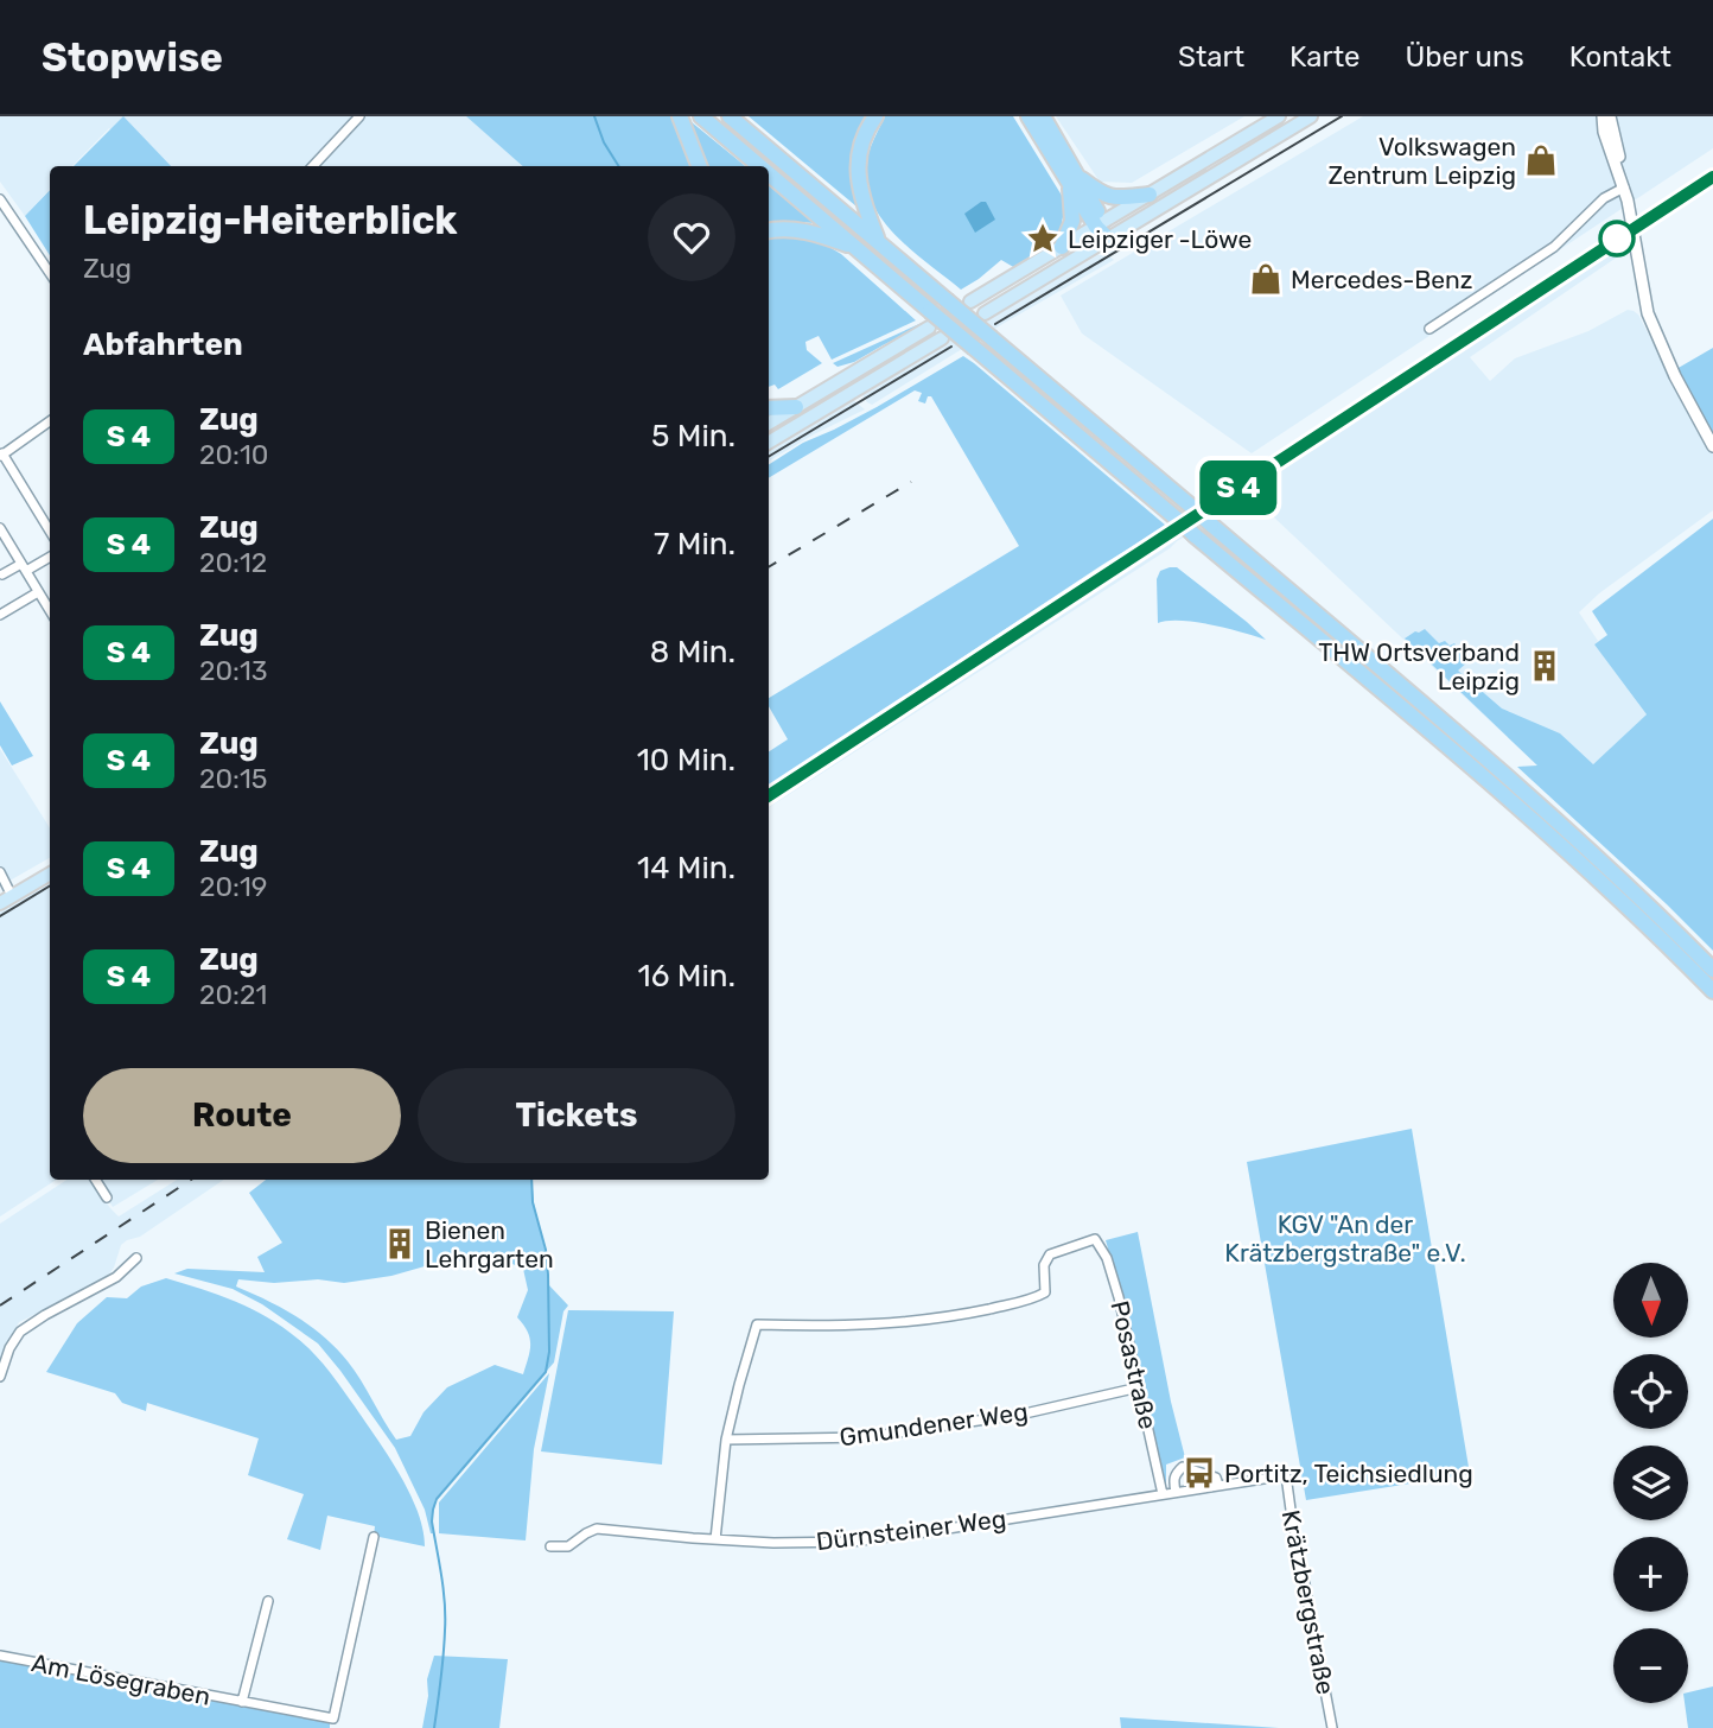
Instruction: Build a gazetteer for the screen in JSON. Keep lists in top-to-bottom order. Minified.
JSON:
{"streets":{"street":["Posastraße","Gmundener Weg","Dürnsteiner Weg","Krätzbergstraße","Am Lösegraben"]},"crossings":[["Posastraße","Gmundener Weg"],["Posastraße","Dürnsteiner Weg"],["Dürnsteiner Weg","Krätzbergstraße"]],"parks":["KGV \"An der Krätzbergstraße\" e.V."],"places":{"shop":["Volkswagen Zentrum Leipzig","Mercedes-Benz"],"place":["Leipziger -Löwe"],"building":["THW Ortsverband Leipzig","Bienen Lehrgarten"],"bus stop":["Portitz, Teichsiedlung"]},"north":"bottom","page":{"header":"Stopwise","nav":["Start","Karte","Über uns","Kontakt"],"on_map":"S 4","heading":[["Leipzig-Heiterblick","Zug"],"Abfahrten"],"list":[{"mark":"S 4","name":"Zug","note":"20:10","value":"5 Min."},{"mark":"S 4","name":"Zug","note":"20:12","value":"7 Min."},{"mark":"S 4","name":"Zug","note":"20:13","value":"8 Min."},{"mark":"S 4","name":"Zug","note":"20:15","value":"10 Min."},{"mark":"S 4","name":"Zug","note":"20:19","value":"14 Min."},{"mark":"S 4","name":"Zug","note":"20:21","value":"16 Min."}],"buttons":["Route","Tickets"],"map_buttons":["+","−"]}}
